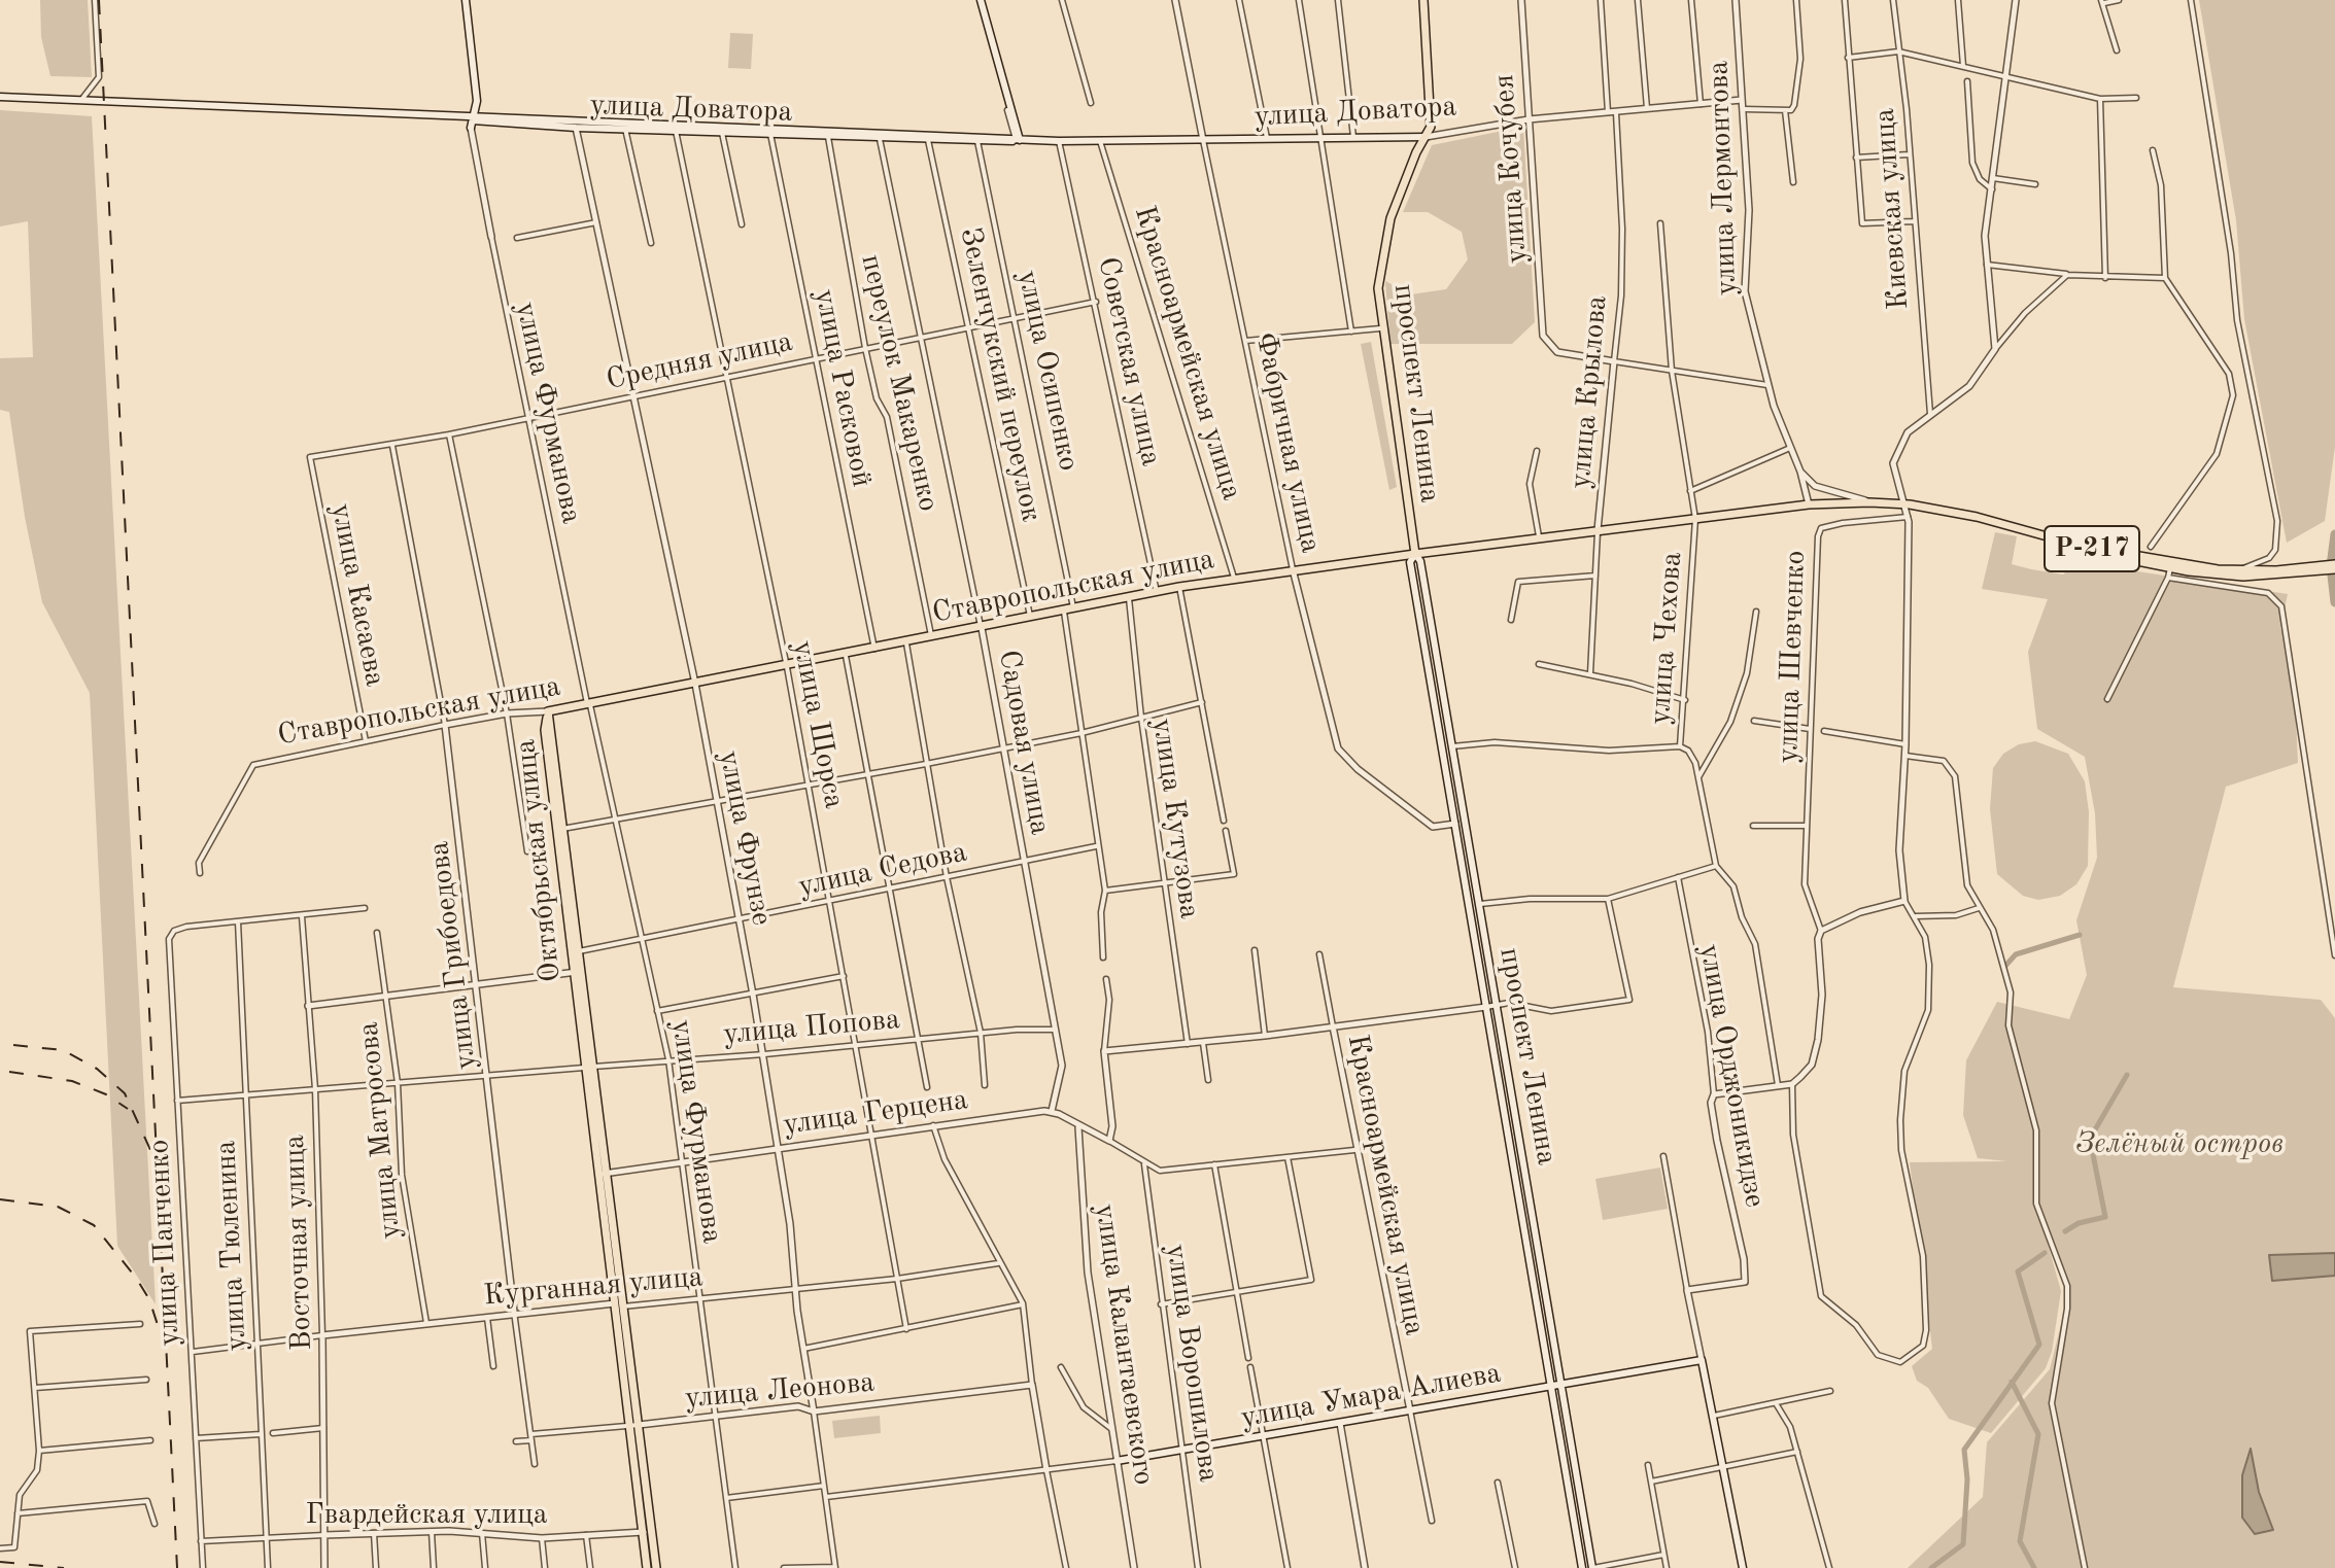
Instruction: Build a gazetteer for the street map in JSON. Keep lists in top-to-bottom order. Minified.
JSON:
{"streets":{"main road":["улица Доватора","проспект Ленина","Р-217","Ставропольская улица","Октябрьская улица","улица Умара Алиева"],"street":["улица Кочубея","улица Лермонтова","Киевская улица","Красноармейская улица","Средняя улица","Советская улица","улица Осипенко","Зеленчукский переулок","переулок Макаренко","улица Расковой","улица Крылова","улица Фурманова","Фабричная улица","улица Касаева","улица Чехова","улица Шевченко","улица Щорса","Садовая улица","улица Кутузова","улица Фрунзе","улица Седова","улица Грибоедова","улица Попова","улица Орджоникидзе","улица Герцена","улица Матросова","улица Панченко","Восточная улица","улица Тюленина","Курганная улица","улица Калантаевского","улица Ворошилова","улица Леонова","Гвардейская улица"]},"crossings":[["улица Доватора","улица Кочубея"],["улица Доватора","улица Лермонтова"],["улица Доватора","Красноармейская улица"],["улица Доватора","Советская улица"],["улица Доватора","улица Осипенко"],["улица Доватора","Зеленчукский переулок"],["улица Доватора","переулок Макаренко"],["улица Доватора","улица Расковой"],["улица Доватора","улица Крылова"],["улица Доватора","проспект Ленина"],["улица Доватора","улица Фурманова"],["улица Доватора","Фабричная улица"],["улица Доватора","улица Щорса"],["улица Доватора","Садовая улица"],["улица Доватора","улица Фрунзе"],["улица Кочубея","улица Крылова"],["улица Лермонтова","Ставропольская улица"],["Красноармейская улица","Ставропольская улица"],["Красноармейская улица","улица Умара Алиева"],["Средняя улица","Советская улица"],["Средняя улица","улица Осипенко"],["Средняя улица","Зеленчукский переулок"],["Средняя улица","переулок Макаренко"],["Средняя улица","улица Расковой"],["Средняя улица","улица Фурманова"],["Средняя улица","улица Касаева"],["Средняя улица","улица Щорса"],["Средняя улица","Садовая улица"],["Средняя улица","улица Фрунзе"],["Средняя улица","улица Грибоедова"],["Советская улица","Ставропольская улица"],["улица Осипенко","Ставропольская улица"],["Зеленчукский переулок","Ставропольская улица"],["переулок Макаренко","Ставропольская улица"],["улица Расковой","Ставропольская улица"],["улица Крылова","Ставропольская улица"],["проспект Ленина","Фабричная улица"],["проспект Ленина","Ставропольская улица"],["проспект Ленина","улица Умара Алиева"],["улица Фурманова","Ставропольская улица"],["улица Фурманова","улица Седова"],["улица Фурманова","улица Попова"],["улица Фурманова","улица Герцена"],["улица Фурманова","Курганная улица"],["улица Фурманова","улица Леонова"],["Фабричная улица","Ставропольская улица"],["Р-217","Ставропольская улица"],["Ставропольская улица","улица Касаева"],["Ставропольская улица","улица Чехова"],["Ставропольская улица","улица Щорса"],["Ставропольская улица","Садовая улица"],["Ставропольская улица","улица Кутузова"],["Ставропольская улица","улица Фрунзе"],["Ставропольская улица","Октябрьская улица"],["Ставропольская улица","улица Грибоедова"],["улица Щорса","улица Седова"],["улица Щорса","улица Попова"],["улица Щорса","улица Герцена"],["улица Щорса","Курганная улица"],["Садовая улица","улица Седова"],["Садовая улица","улица Попова"],["Садовая улица","улица Герцена"],["улица Фрунзе","улица Седова"],["улица Фрунзе","улица Попова"],["улица Фрунзе","улица Герцена"],["улица Фрунзе","Курганная улица"],["улица Фрунзе","улица Леонова"],["улица Фрунзе","улица Умара Алиева"],["Октябрьская улица","улица Седова"],["Октябрьская улица","улица Попова"],["Октябрьская улица","улица Герцена"],["Октябрьская улица","Курганная улица"],["Октябрьская улица","улица Леонова"],["Октябрьская улица","Гвардейская улица"],["улица Грибоедова","улица Попова"],["улица Грибоедова","Курганная улица"],["улица Грибоедова","улица Леонова"],["улица Попова","улица Матросова"],["улица Попова","улица Панченко"],["улица Попова","Восточная улица"],["улица Попова","улица Тюленина"],["улица Матросова","Курганная улица"],["улица Панченко","улица Тюленина"],["улица Панченко","Курганная улица"],["улица Панченко","Гвардейская улица"],["Восточная улица","Курганная улица"],["Восточная улица","Гвардейская улица"],["улица Тюленина","Курганная улица"],["улица Тюленина","Гвардейская улица"],["улица Калантаевского","улица Умара Алиева"],["улица Ворошилова","улица Умара Алиева"]],"parks":["Зелёный остров"]}
